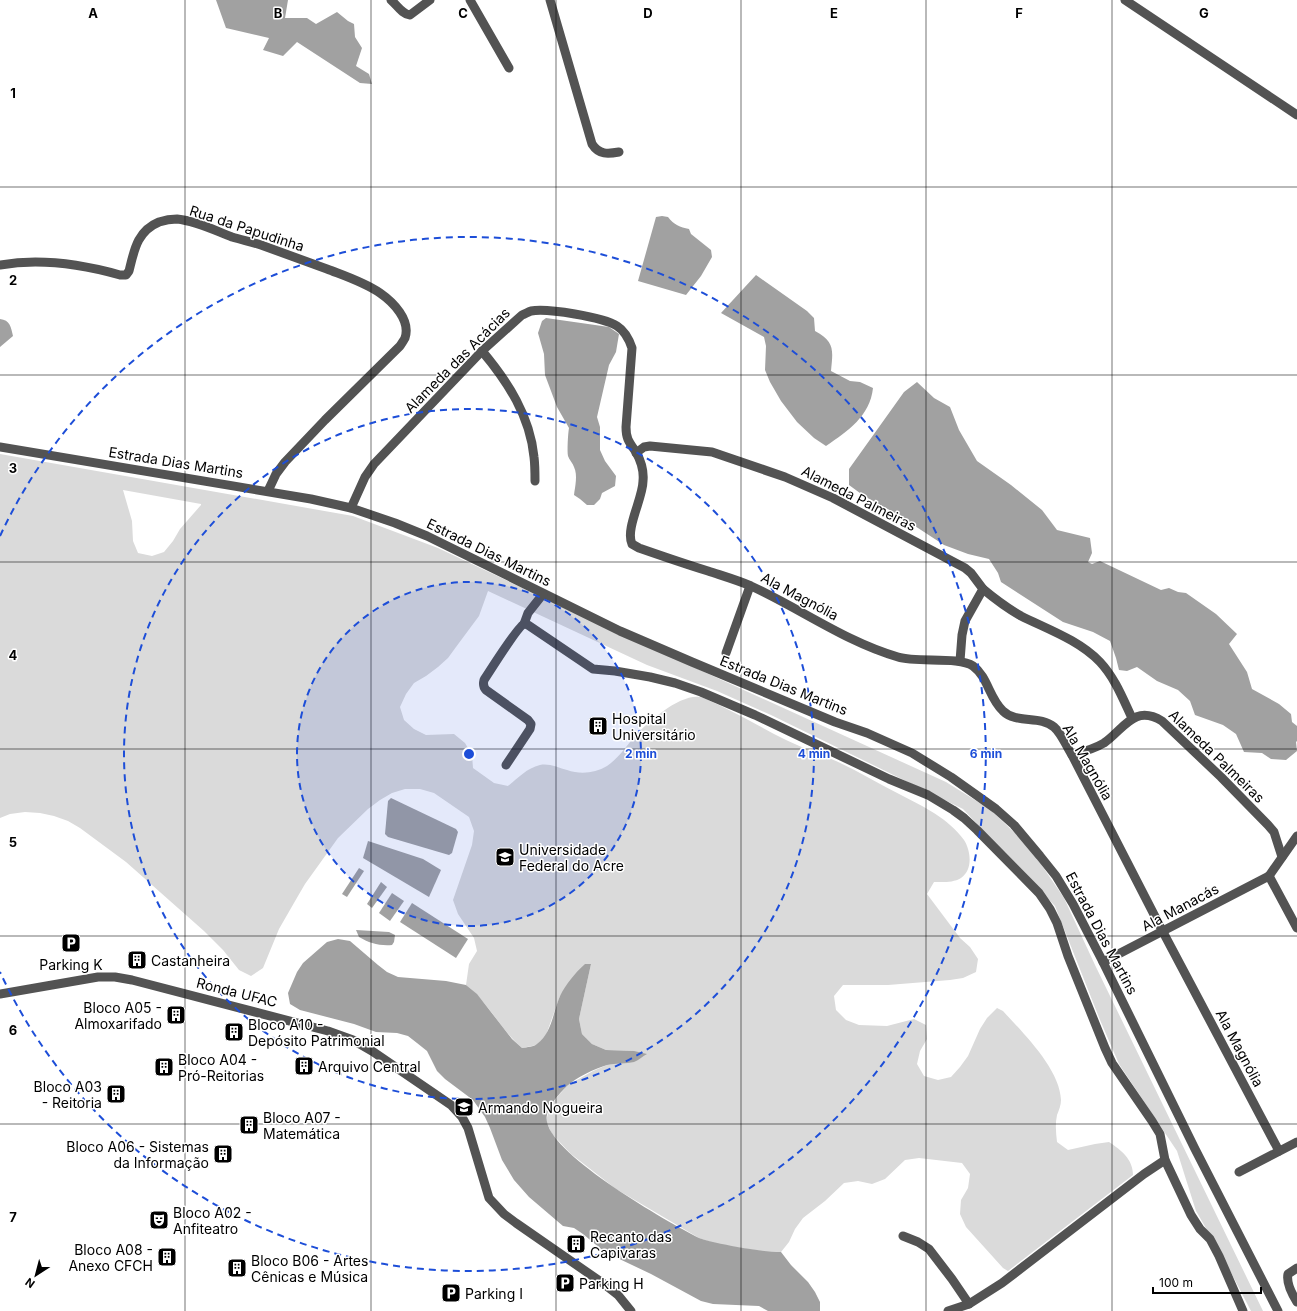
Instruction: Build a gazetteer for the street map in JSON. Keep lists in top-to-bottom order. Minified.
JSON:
{"streets":{"street":["Rua da Papudinha","Alameda das Acácias","Estrada Dias Martins","Alameda Palmeiras","Ala Magnólia","Ala Manacás","Ronda UFAC"]},"crossings":[["Rua da Papudinha","Estrada Dias Martins"],["Alameda das Acácias","Estrada Dias Martins"],["Alameda das Acácias","Alameda Palmeiras"],["Alameda das Acácias","Ala Magnólia"],["Estrada Dias Martins","Ala Manacás"],["Ala Magnólia","Ala Manacás"]],"places":{"building":["Hospital Universitário","Castanheira","Bloco A05 - Almoxarifado","Bloco A10 - Depósito Patrimonial","Arquivo Central","Bloco A04 - Pró-Reitorias","Bloco A03 - Reitoria","Bloco A07 - Matemática","Bloco A06 - Sistemas da Informação","Recanto das Capivaras","Bloco A08 - Anexo CFCH","Bloco B06 - Artes Cênicas e Música"],"school or university":["Universidade Federal do Acre","Armando Nogueira"],"parking":["Parking K","Parking H","Parking I"],"theatre":["Bloco A02 - Anfiteatro"]},"scale_bar":"100 m","north":"bottom left","grid":{"columns":["A","B","C","D","E","F","G"],"rows":["1","2","3","4","5","6","7"]},"rings":["2 min","4 min","6 min"]}
